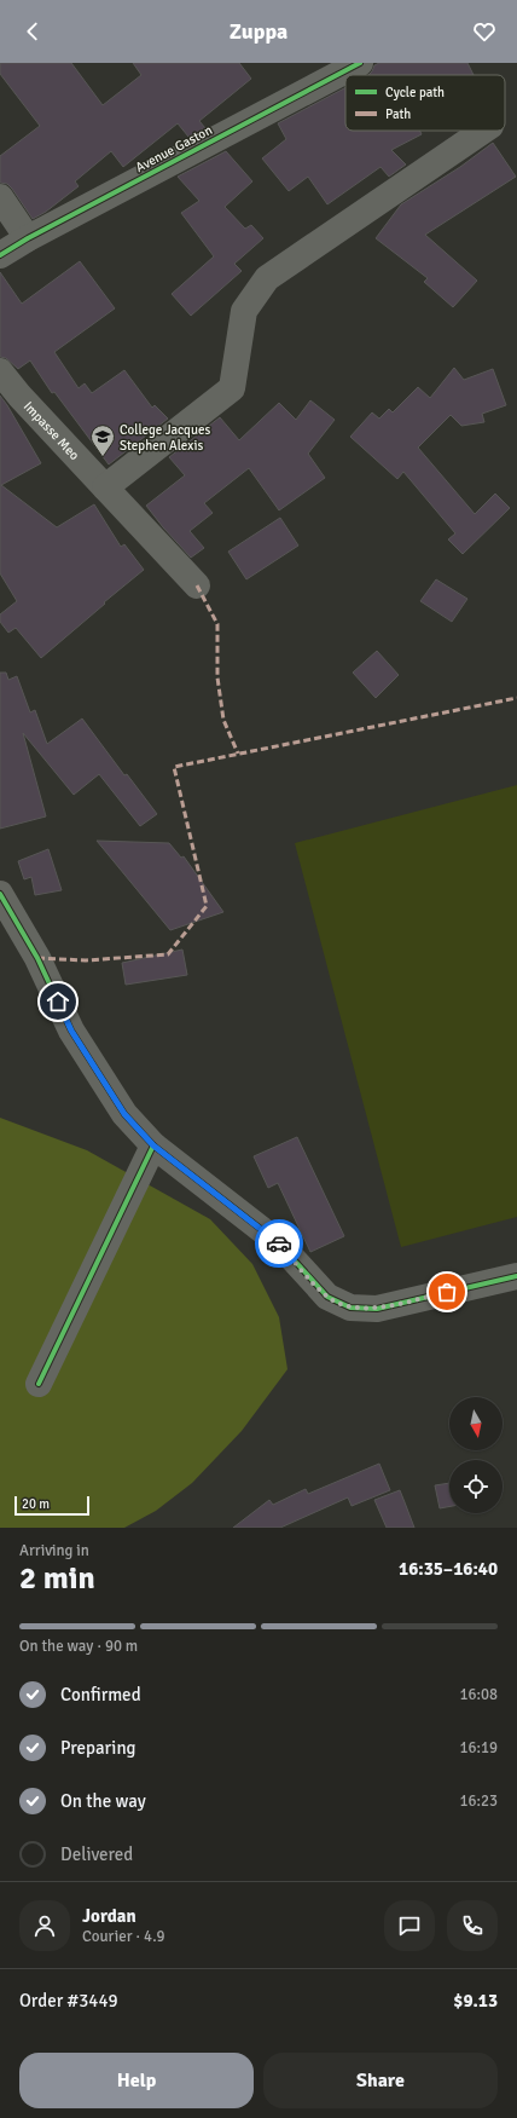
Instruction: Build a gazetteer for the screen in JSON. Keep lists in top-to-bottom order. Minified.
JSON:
{"streets":{"street":["Avenue Gaston","Impasse Meo"]},"places":{"school or university":["College Jacques Stephen Alexis"]},"legend":["Cycle path","Path"],"scale_bar":"20 m","north":"bottom","page":{"header":"Zuppa","scale":"20 m","heading":["2 min","Arriving in","16:35–16:40"],"panel":["Jordan","Courier · 4.9","Order #3449","$9.13"],"bar":"On the way · 90 m","list":[["Confirmed","16:08"],["Preparing","16:19"],["On the way","16:23"],"Delivered"],"buttons":["Help","Share"]}}
